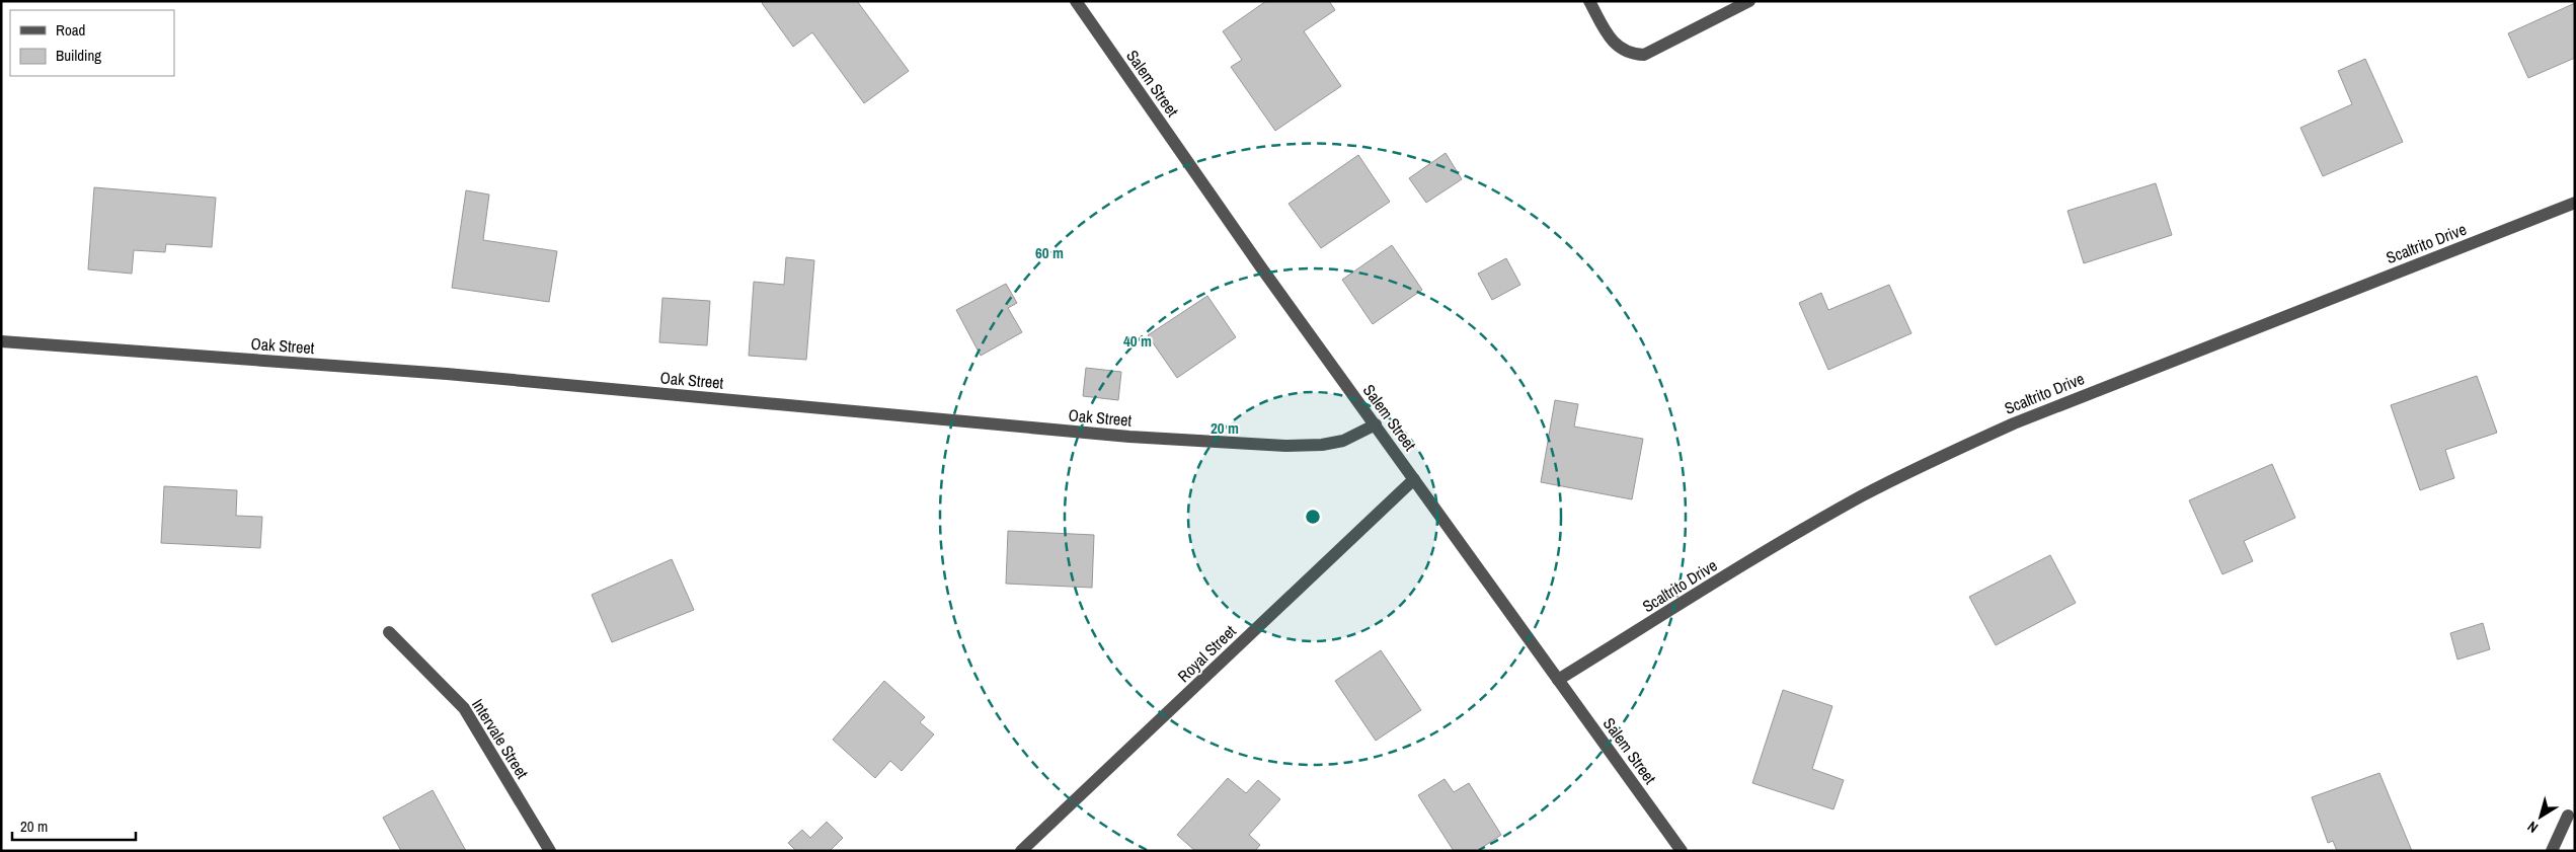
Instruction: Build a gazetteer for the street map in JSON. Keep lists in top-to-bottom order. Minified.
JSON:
{"streets":{"street":["Salem Street","Scaltrito Drive","Oak Street","Royal Street","Intervale Street"]},"crossings":[["Salem Street","Scaltrito Drive"],["Salem Street","Oak Street"],["Salem Street","Royal Street"]],"legend":["Road","Building"],"scale_bar":"20 m","north":"bottom left","rings":["60 m","40 m","20 m"]}
